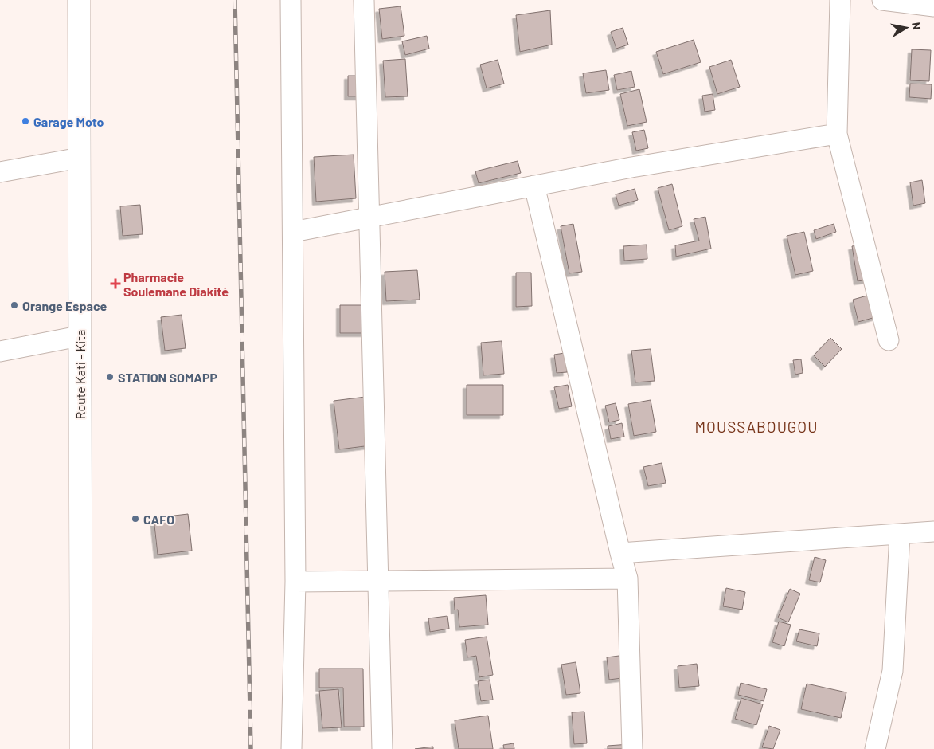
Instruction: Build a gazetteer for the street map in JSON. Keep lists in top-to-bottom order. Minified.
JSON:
{"streets":{"main road":["Route Kati - Kita"]},"districts":["MOUSSABOUGOU"],"places":{"other":["Garage Moto","Orange Espace","STATION SOMAPP","CAFO"],"health":["Pharmacie Soulemane Diakité"]},"north":"right"}
